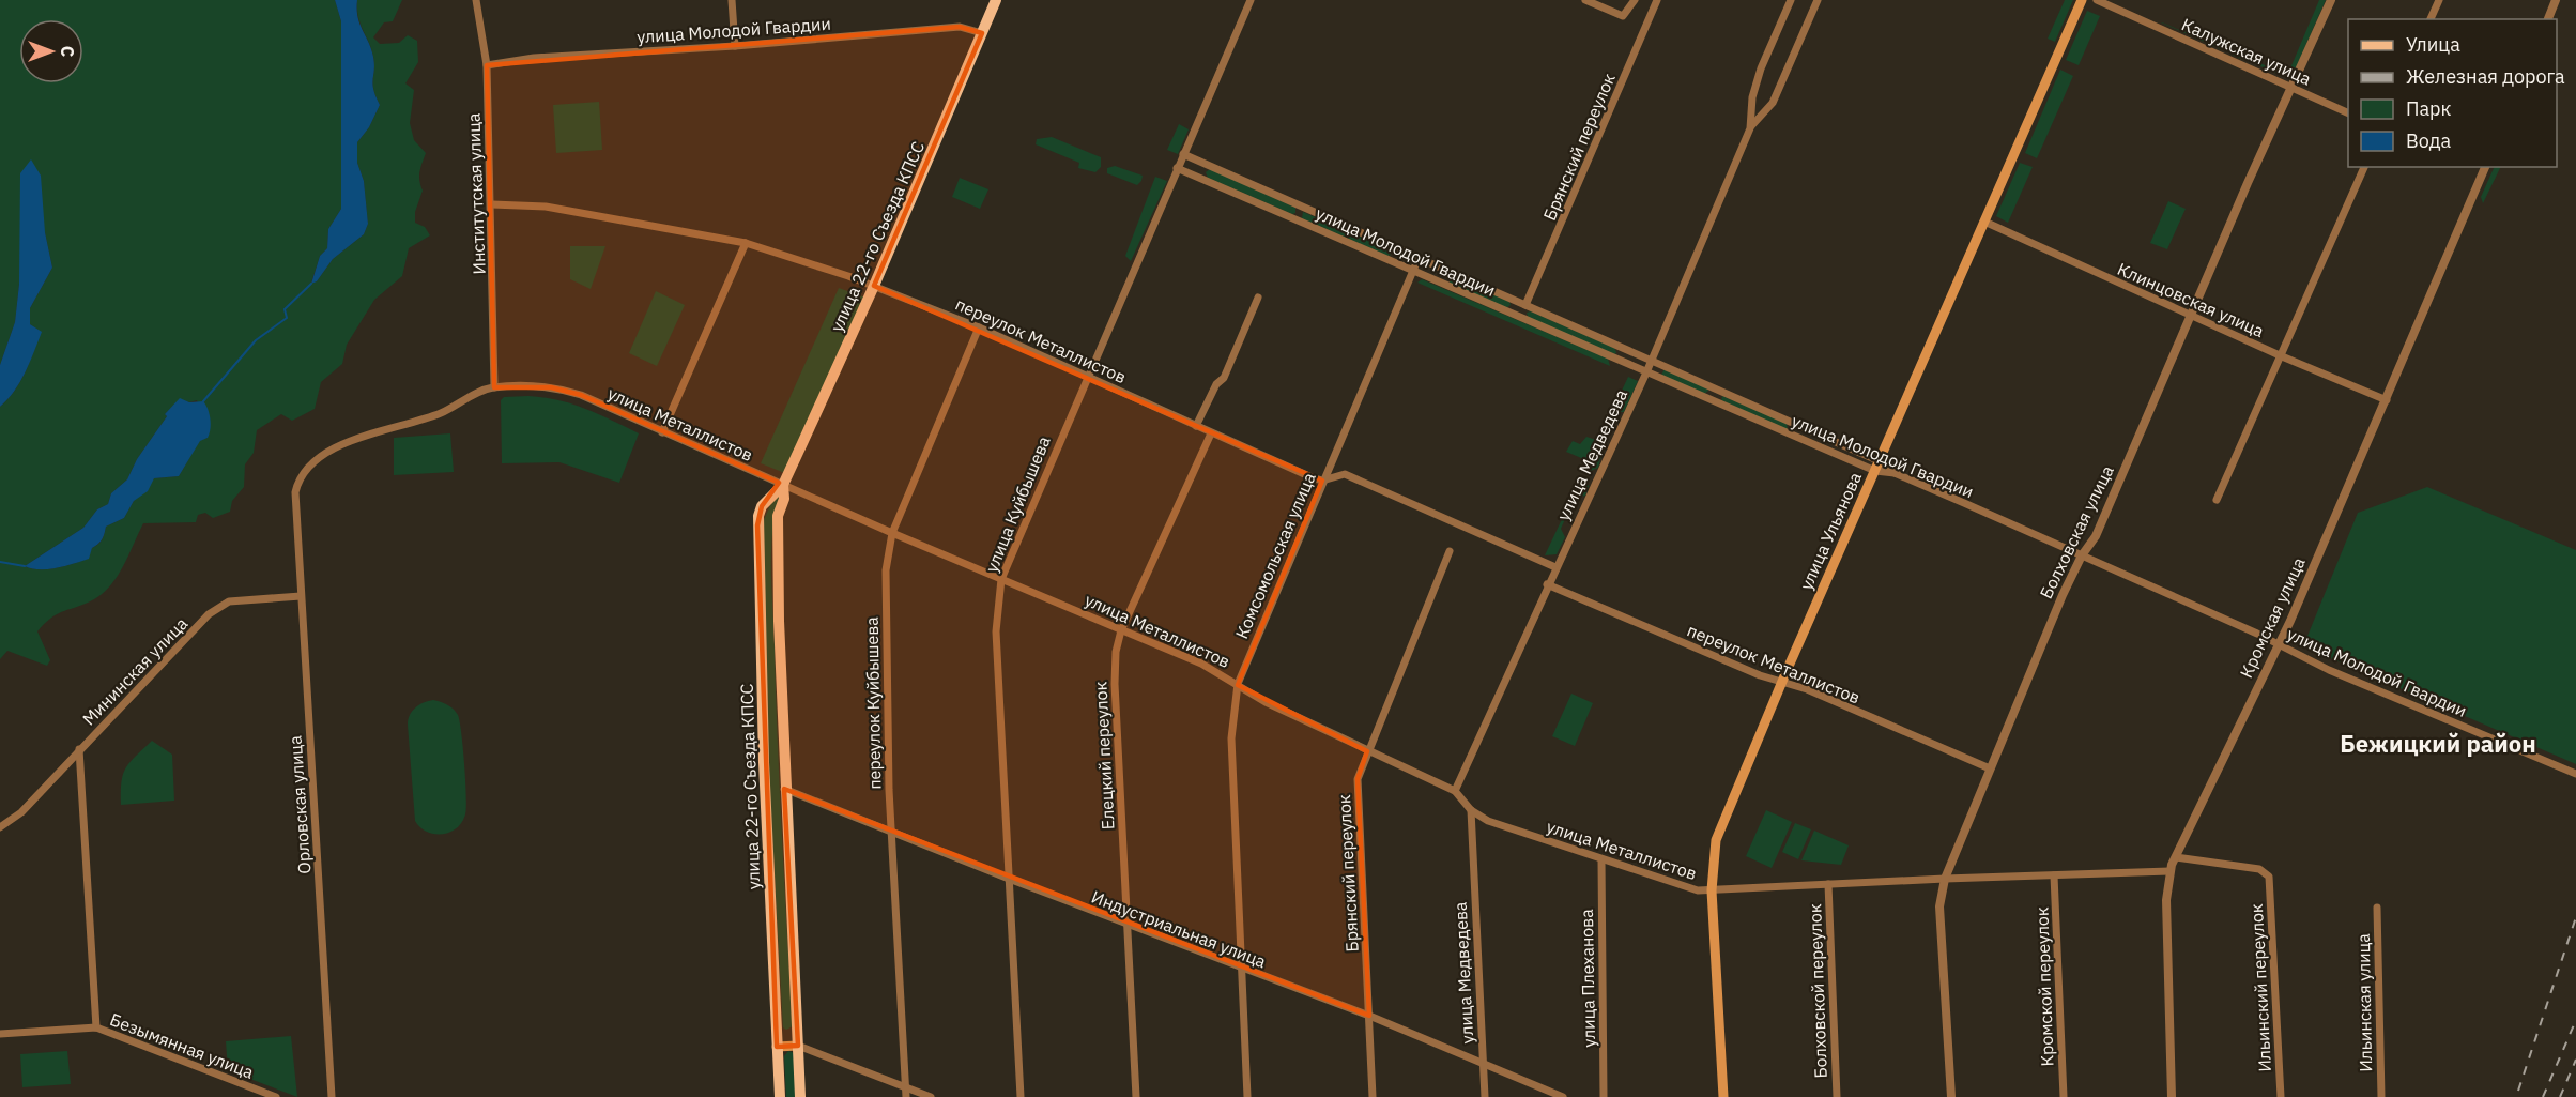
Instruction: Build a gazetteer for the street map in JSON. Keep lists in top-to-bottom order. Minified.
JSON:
{"streets":{"main road":["улица 22-го Съезда КПСС","улица Ульянова"],"street":["улица Молодой Гвардии","Калужская улица","Брянский переулок","Институтская улица","Клинцовская улица","переулок Металлистов","улица Металлистов","улица Медведева","улица Куйбышева","Болховская улица","Комсомольская улица","Кромская улица","Мининская улица","переулок Куйбышева","Елецкий переулок","Орловская улица","Индустриальная улица","улица Плеханова","Кромской переулок","Ильинский переулок","Болховской переулок","Ильинская улица","Безымянная улица"]},"crossings":[["улица Молодой Гвардии","Брянский переулок"],["улица Молодой Гвардии","Институтская улица"],["улица Молодой Гвардии","улица 22-го Съезда КПСС"],["улица Молодой Гвардии","улица Медведева"],["улица Молодой Гвардии","улица Куйбышева"],["улица Молодой Гвардии","улица Ульянова"],["улица Молодой Гвардии","Болховская улица"],["улица Молодой Гвардии","Комсомольская улица"],["улица Молодой Гвардии","Кромская улица"],["Калужская улица","Болховская улица"],["Брянский переулок","улица Металлистов"],["Брянский переулок","Индустриальная улица"],["Институтская улица","переулок Металлистов"],["Институтская улица","улица Металлистов"],["улица 22-го Съезда КПСС","переулок Металлистов"],["улица 22-го Съезда КПСС","улица Металлистов"],["улица 22-го Съезда КПСС","Индустриальная улица"],["Клинцовская улица","улица Ульянова"],["Клинцовская улица","Болховская улица"],["Клинцовская улица","Кромская улица"],["переулок Металлистов","улица Медведева"],["переулок Металлистов","улица Куйбышева"],["переулок Металлистов","улица Ульянова"],["переулок Металлистов","Болховская улица"],["переулок Металлистов","Комсомольская улица"],["переулок Металлистов","переулок Куйбышева"],["переулок Металлистов","Елецкий переулок"],["улица Металлистов","улица Медведева"],["улица Металлистов","улица Куйбышева"],["улица Металлистов","улица Ульянова"],["улица Металлистов","Болховская улица"],["улица Металлистов","Комсомольская улица"],["улица Металлистов","Кромская улица"],["улица Металлистов","переулок Куйбышева"],["улица Металлистов","Елецкий переулок"],["улица Металлистов","Орловская улица"],["улица Металлистов","улица Плеханова"],["улица Металлистов","Кромской переулок"],["улица Металлистов","Болховской переулок"],["улица Медведева","Индустриальная улица"],["улица Куйбышева","Индустриальная улица"],["Комсомольская улица","Индустриальная улица"],["Кромская улица","Ильинский переулок"],["Мининская улица","Орловская улица"],["переулок Куйбышева","Индустриальная улица"],["Елецкий переулок","Индустриальная улица"]],"districts":["Бежицкий район"],"legend":["Улица","Железная дорога","Парк","Вода"],"north":"right"}
